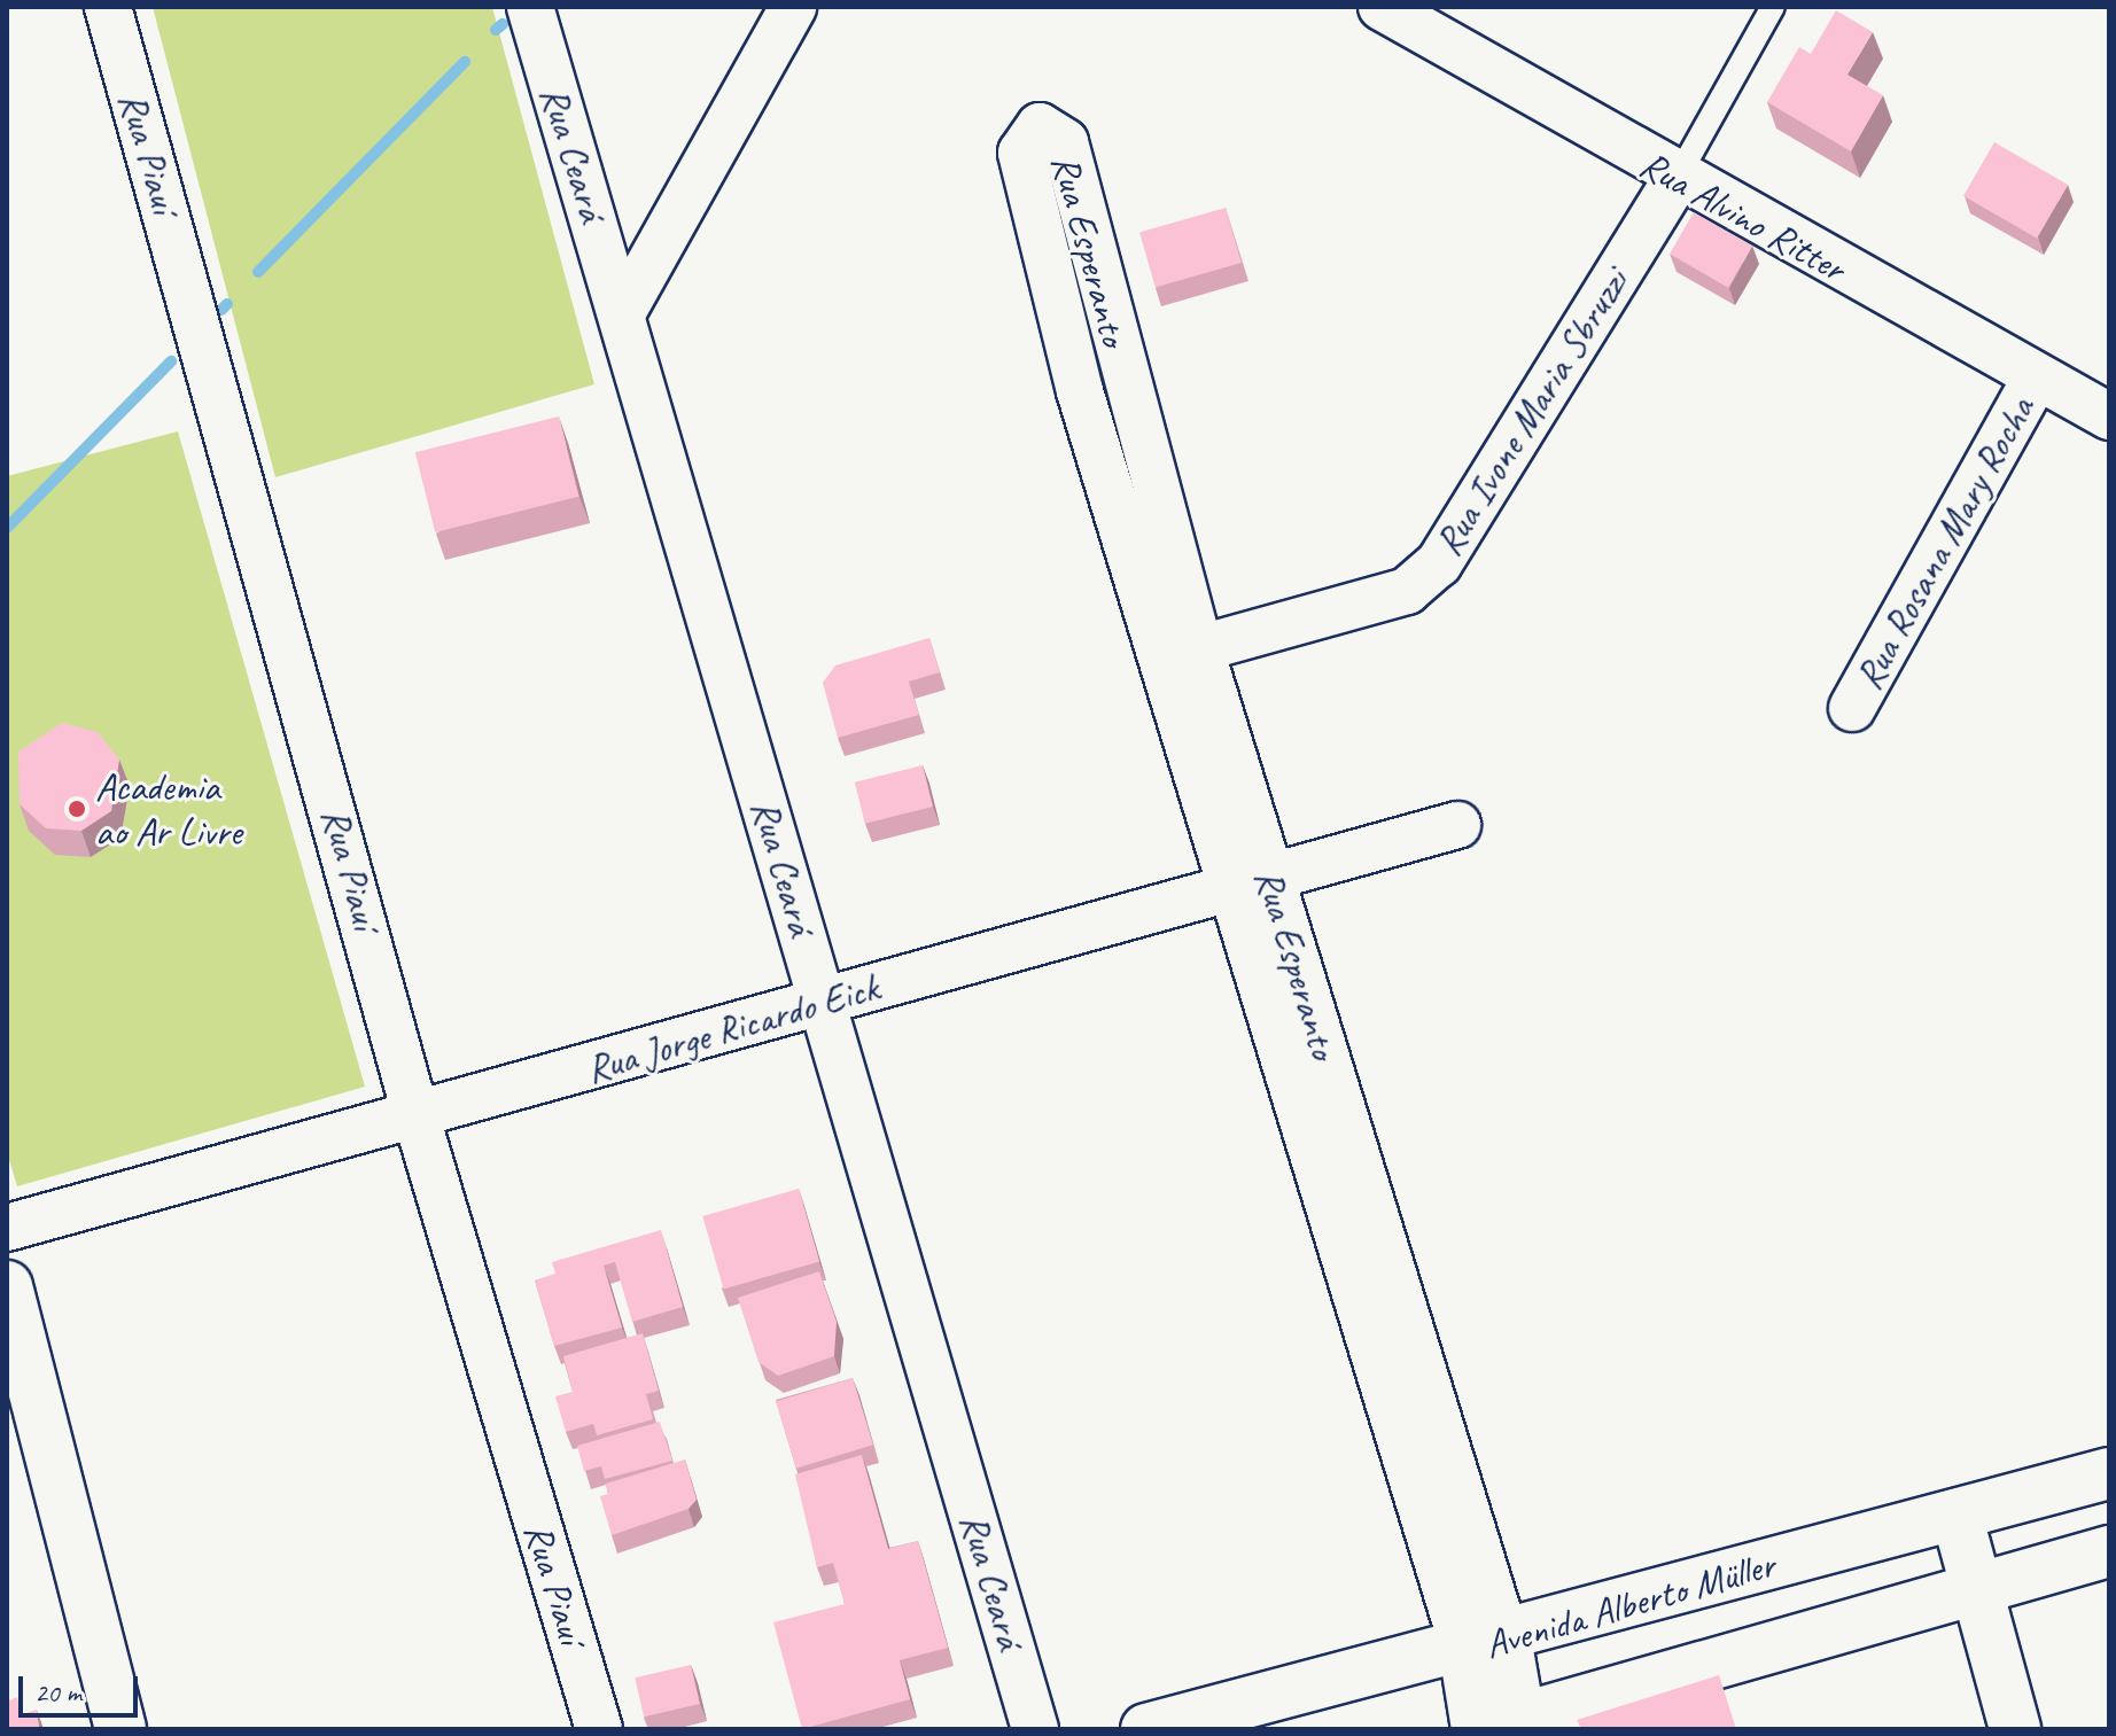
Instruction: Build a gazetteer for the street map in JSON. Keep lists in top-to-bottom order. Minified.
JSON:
{"streets":{"main road":["Rua Esperanto","Avenida Alberto Müller"],"street":["Rua Piauí","Rua Ceará","Rua Alvino Ritter","Rua Ivone Maria Sbruzzi","Rua Rosana Mary Rocha","Rua Jorge Ricardo Eick"]},"crossings":[["Rua Piauí","Rua Jorge Ricardo Eick"],["Rua Ceará","Rua Jorge Ricardo Eick"],["Rua Alvino Ritter","Rua Ivone Maria Sbruzzi"],["Rua Alvino Ritter","Rua Rosana Mary Rocha"],["Rua Esperanto","Rua Ivone Maria Sbruzzi"],["Rua Esperanto","Rua Jorge Ricardo Eick"],["Rua Esperanto","Avenida Alberto Müller"]],"places":["Academia ao Ar Livre"],"scale_bar":"20 m"}
